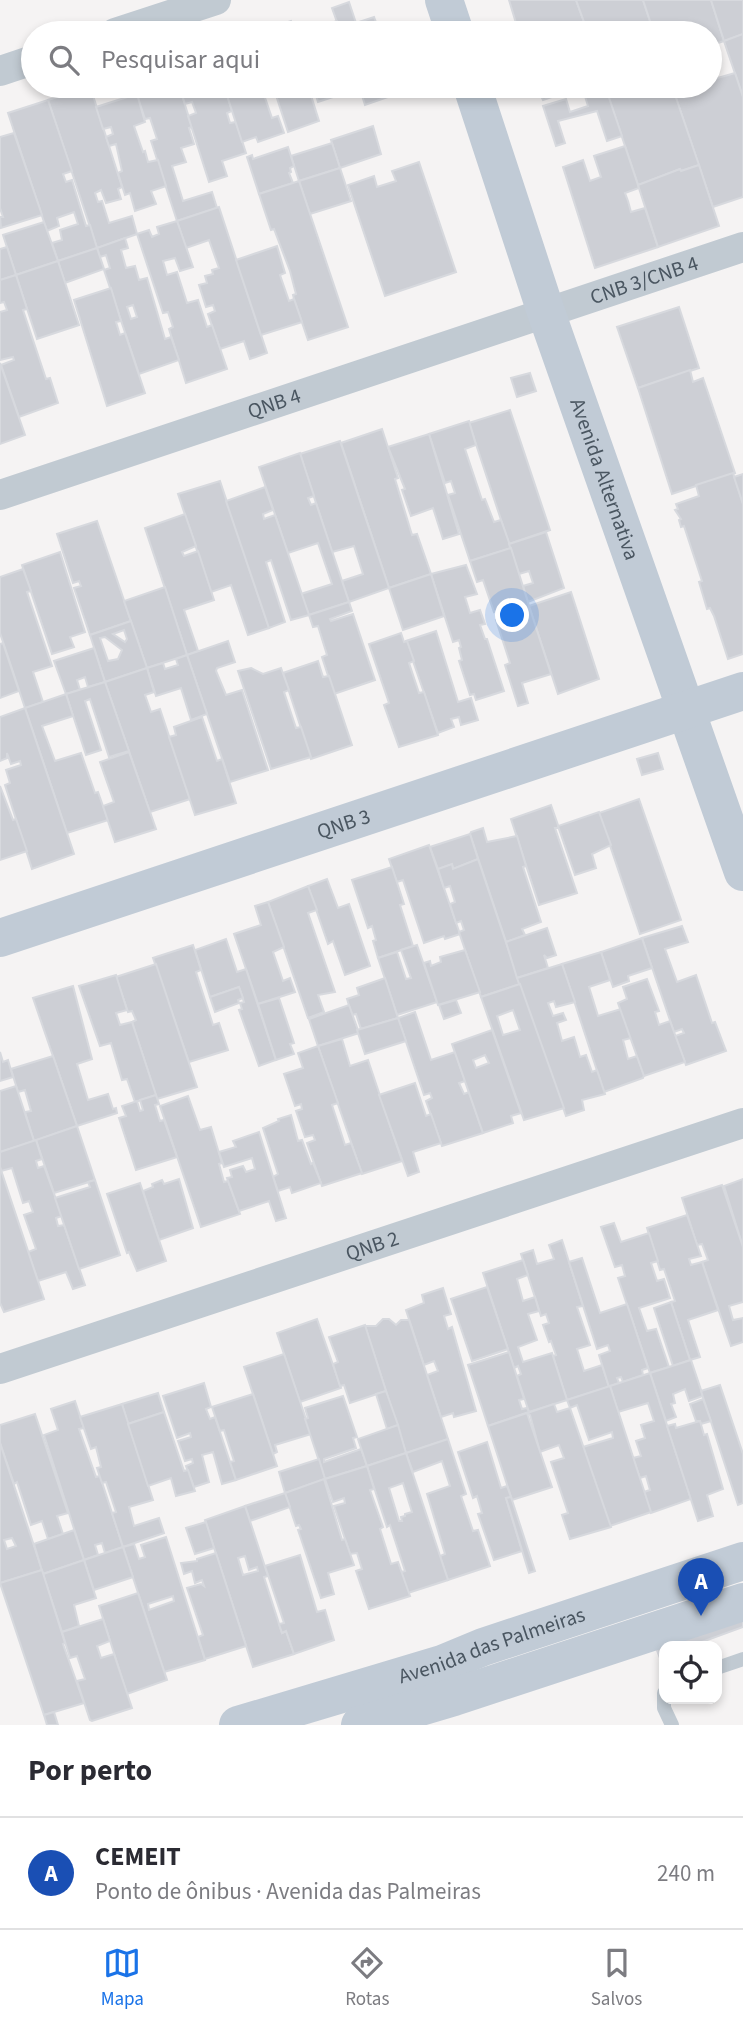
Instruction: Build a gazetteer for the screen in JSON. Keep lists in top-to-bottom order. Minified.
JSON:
{"streets":{"street":["CNB 3/CNB 4","QNB 4","Avenida Alternativa","QNB 3","QNB 2","Avenida das Palmeiras"]},"crossings":[["CNB 3/CNB 4","QNB 4"],["CNB 3/CNB 4","Avenida Alternativa"],["QNB 4","Avenida Alternativa"],["Avenida Alternativa","QNB 3"]],"page":{"search":"Pesquisar aqui","pins":"A","heading":"Por perto","list":[{"mark":"A","name":"CEMEIT","note":"Ponto de ônibus · Avenida das Palmeiras","value":"240 m"}],"nav":["Mapa","Rotas","Salvos"]}}
